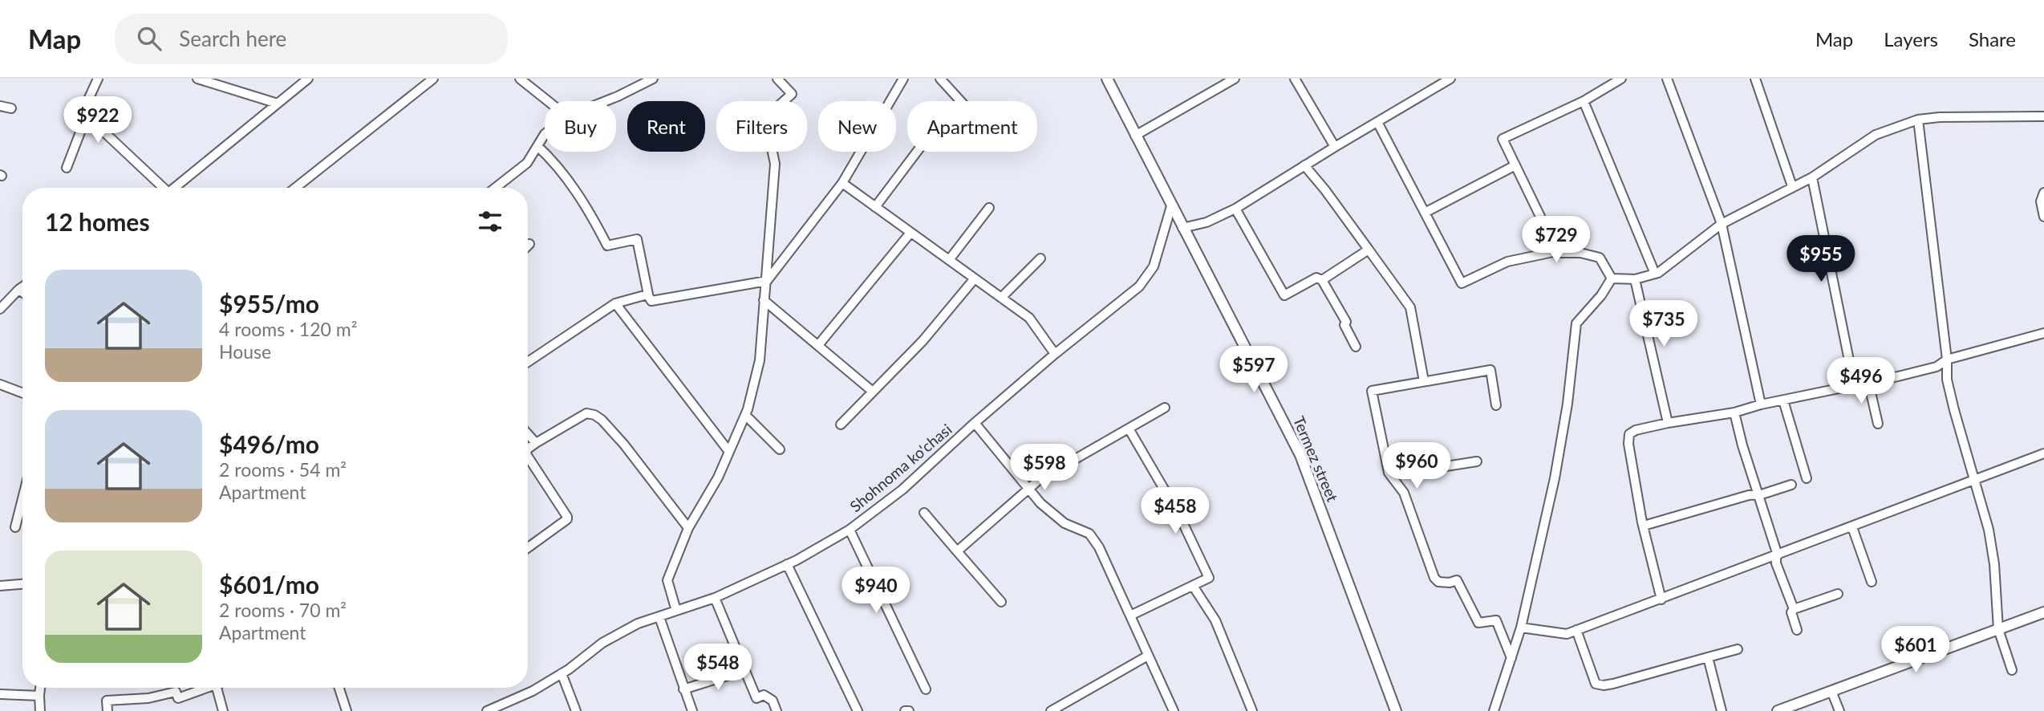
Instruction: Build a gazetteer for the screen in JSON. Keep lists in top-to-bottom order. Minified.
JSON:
{"streets":{"main road":["Termez street"],"street":["Shohnoma ko'chasi"]},"crossings":[["Termez street","Shohnoma ko'chasi"]],"page":{"header":"Map","search":"Search here","nav":["Map","Layers","Share"],"price":["$922","$729","$955","$735","$597","$496","$960","$598","$458","$940","$601","$548"],"chip":["Buy","Rent","Filters","New","Apartment"],"heading":"12 homes","list":[{"name":"$955/mo","note":"4 rooms · 120 m² · House"},{"name":"$496/mo","note":"2 rooms · 54 m² · Apartment"},{"name":"$601/mo","note":"2 rooms · 70 m² · Apartment"}]}}
